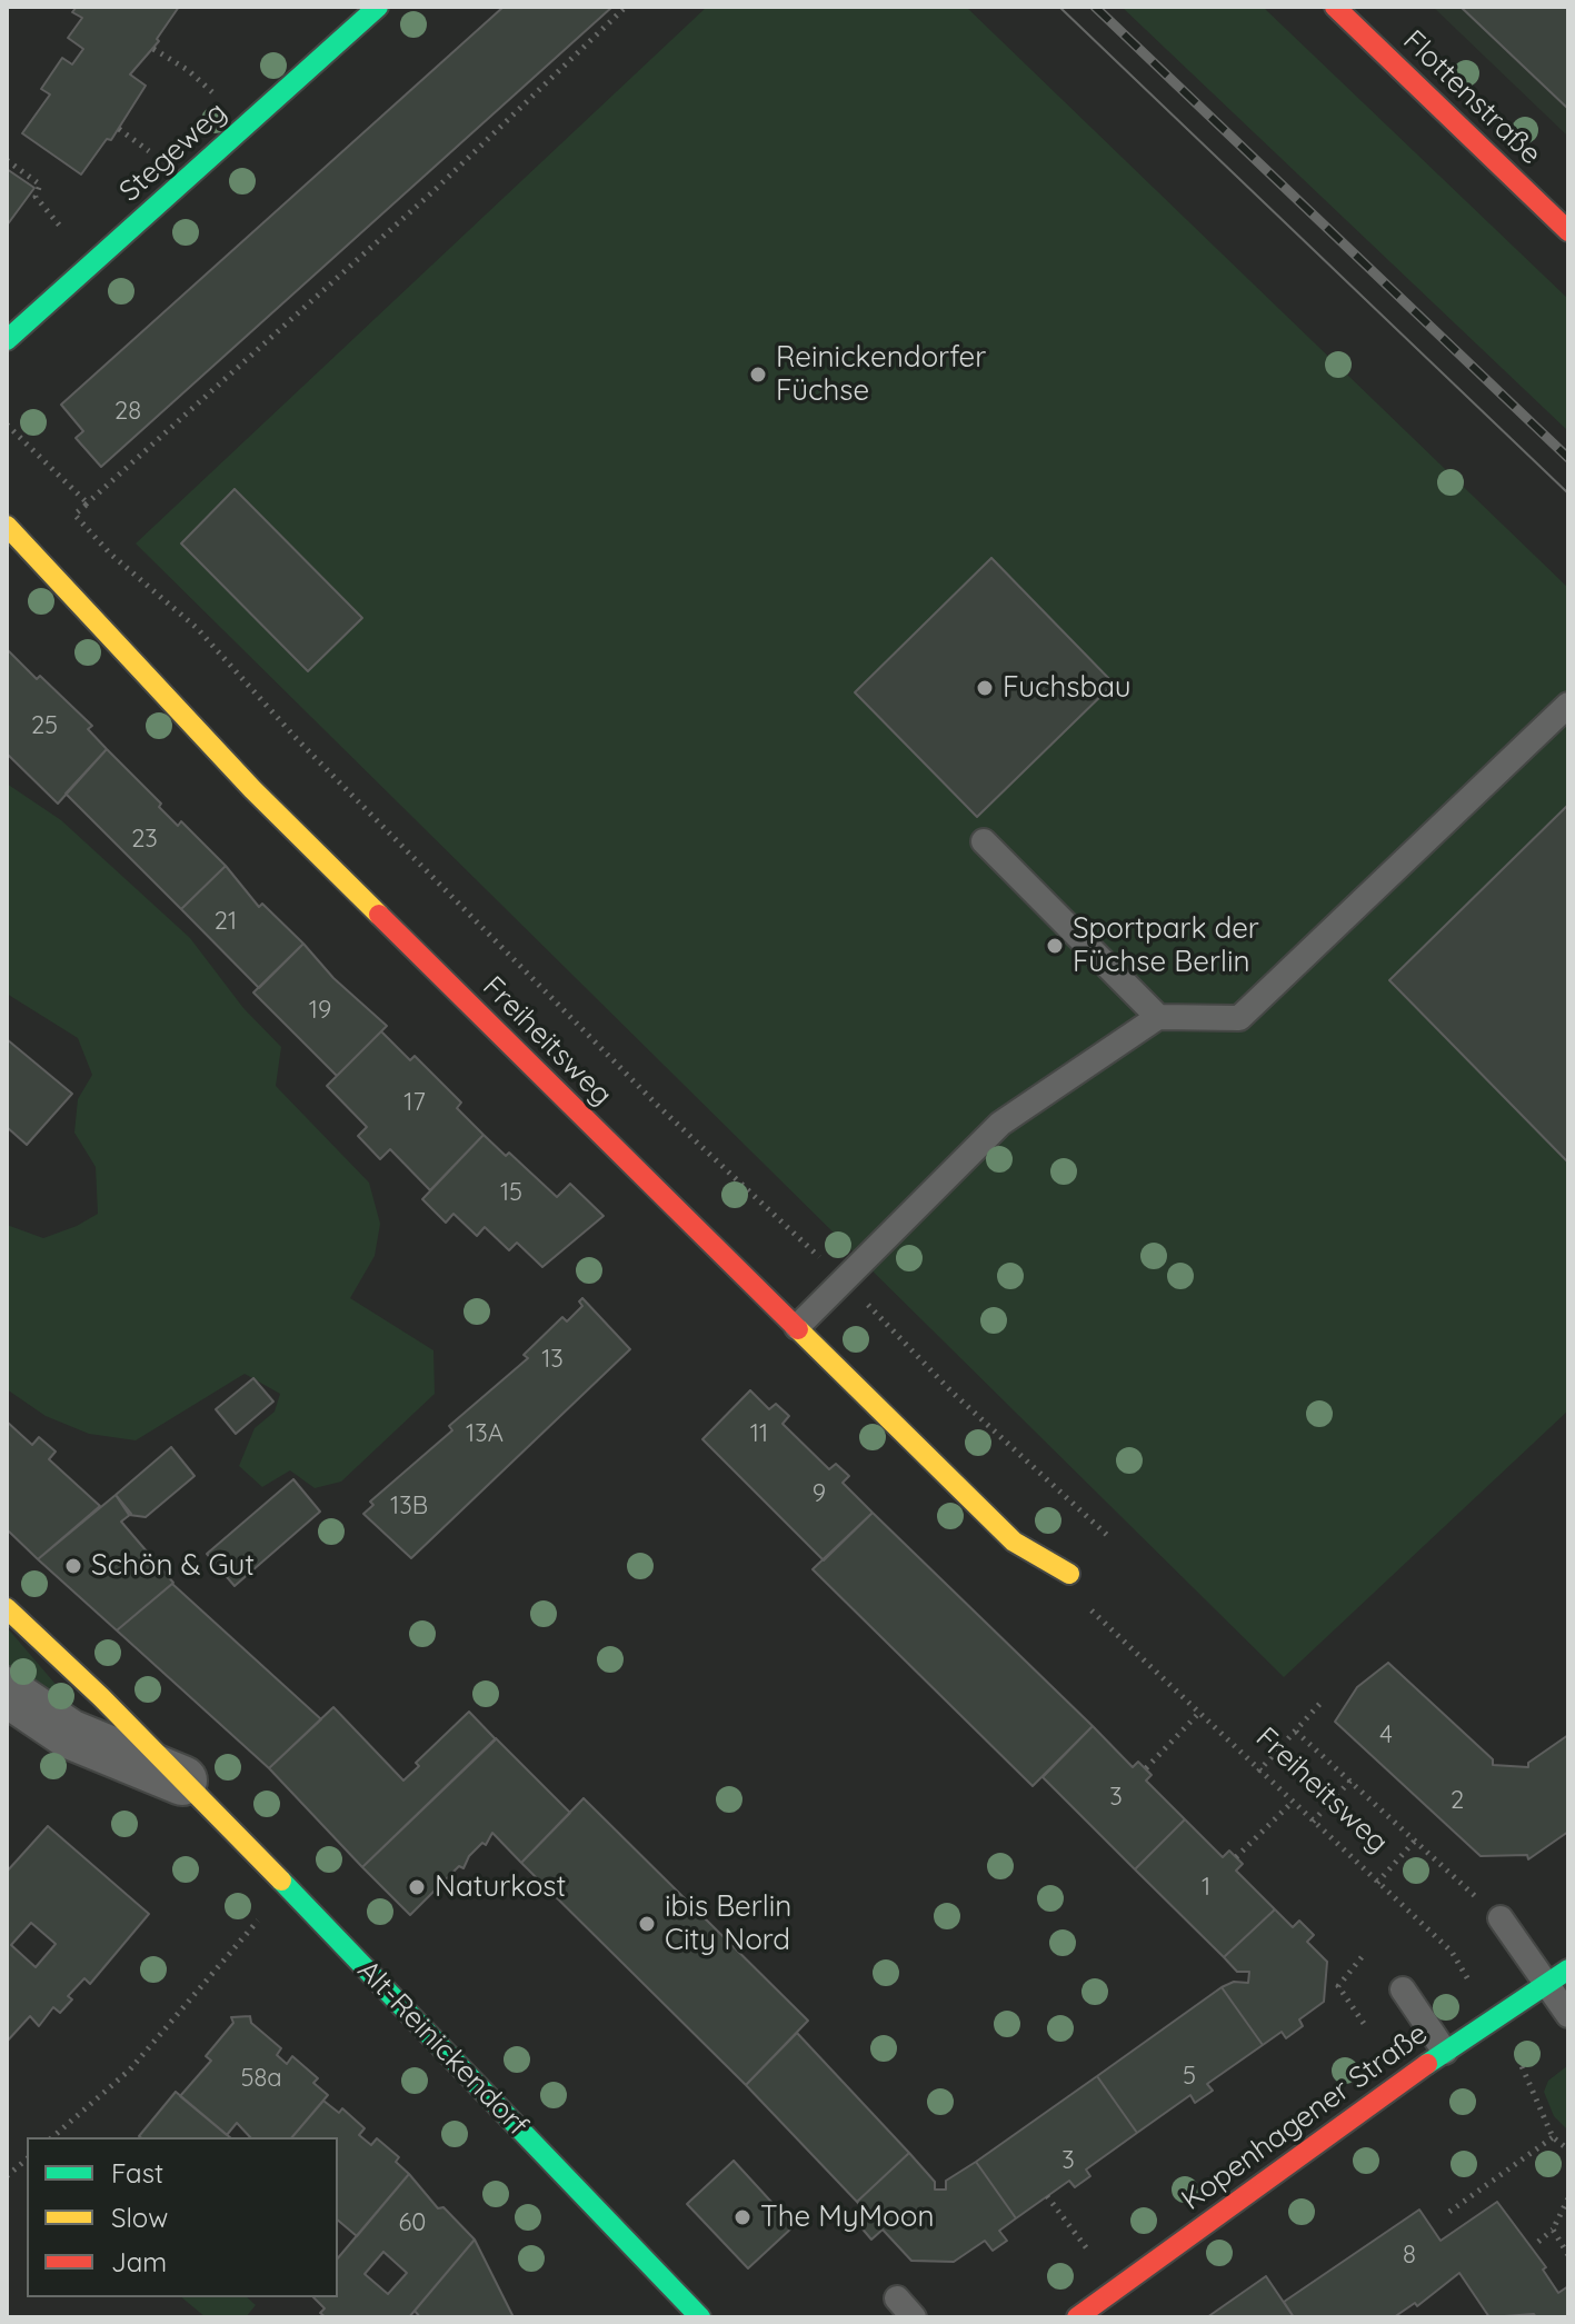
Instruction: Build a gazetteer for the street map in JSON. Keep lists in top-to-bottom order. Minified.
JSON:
{"streets":{"street":["Flottenstraße","Stegeweg","Freiheitsweg","Alt-Reinickendorf","Kopenhagener Straße"]},"crossings":[["Freiheitsweg","Kopenhagener Straße"]],"places":["Reinickendorfer Füchse","Fuchsbau","Sportpark der Füchse Berlin","Schön & Gut","Naturkost","ibis Berlin City Nord","The MyMoon"],"house_numbers":["28","25","23","21","19","17","15","13","13A","11","9","13B","4","3","2","1","5","58a","3","60","8"],"legend":["Fast","Slow","Jam"]}
